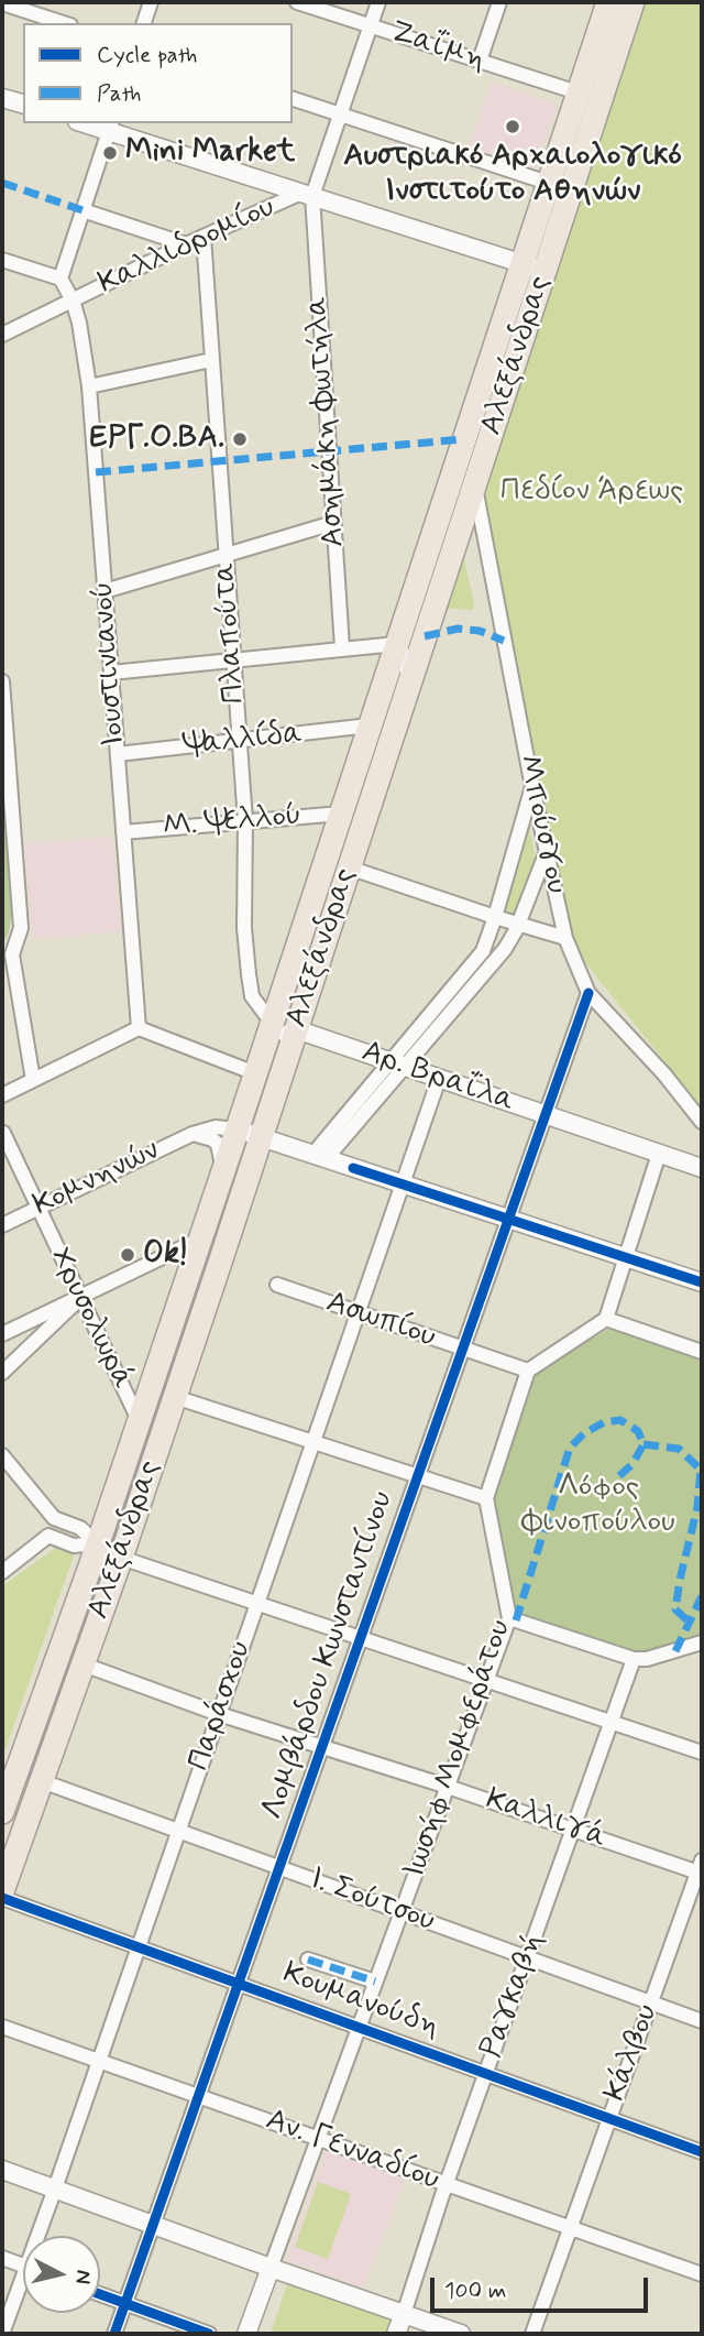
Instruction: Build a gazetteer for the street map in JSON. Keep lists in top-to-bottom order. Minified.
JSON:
{"streets":{"main road":["Αλεξάνδρας"],"street":["Ζαΐμη","Καλλιδρομίου","Ασημάκη Φωτήλα","Πλαπούτα","Ιουστινιανού","Ψαλλίδα","Μ. Ψελλού","Μπούσγου","Αρ. Βραΐλα","Κομνηνών","Χρυσολωρά","Ασωπίου","Λομβάρδου Κωνσταντίνου","Παράσχου","Ιωσήφ Μομφεράτου","Καλλιγά","Ι. Σούτσου","Ραγκαβή","Κουμανούδη","Κάλβου","Αν. Γενναδίου"]},"crossings":[["Ζαΐμη","Αλεξάνδρας"],["Καλλιδρομίου","Ασημάκη Φωτήλα"],["Καλλιδρομίου","Πλαπούτα"],["Καλλιδρομίου","Ιουστινιανού"],["Αλεξάνδρας","Πλαπούτα"],["Αλεξάνδρας","Ψαλλίδα"],["Αλεξάνδρας","Μ. Ψελλού"],["Αλεξάνδρας","Μπούσγου"],["Αλεξάνδρας","Αρ. Βραΐλα"],["Αλεξάνδρας","Κομνηνών"],["Αλεξάνδρας","Χρυσολωρά"],["Αλεξάνδρας","Καλλιγά"],["Αλεξάνδρας","Ι. Σούτσου"],["Πλαπούτα","Ψαλλίδα"],["Πλαπούτα","Μ. Ψελλού"],["Ιουστινιανού","Ψαλλίδα"],["Ιουστινιανού","Μ. Ψελλού"],["Μπούσγου","Λομβάρδου Κωνσταντίνου"],["Αρ. Βραΐλα","Λομβάρδου Κωνσταντίνου"],["Αρ. Βραΐλα","Παράσχου"],["Κομνηνών","Χρυσολωρά"],["Κομνηνών","Λομβάρδου Κωνσταντίνου"],["Κομνηνών","Παράσχου"],["Ασωπίου","Λομβάρδου Κωνσταντίνου"],["Ασωπίου","Παράσχου"],["Ασωπίου","Ιωσήφ Μομφεράτου"],["Λομβάρδου Κωνσταντίνου","Καλλιγά"],["Λομβάρδου Κωνσταντίνου","Ι. Σούτσου"],["Λομβάρδου Κωνσταντίνου","Κουμανούδη"],["Λομβάρδου Κωνσταντίνου","Αν. Γενναδίου"],["Παράσχου","Καλλιγά"],["Παράσχου","Ι. Σούτσου"],["Παράσχου","Κουμανούδη"],["Παράσχου","Αν. Γενναδίου"],["Ιωσήφ Μομφεράτου","Καλλιγά"],["Ιωσήφ Μομφεράτου","Ι. Σούτσου"],["Ιωσήφ Μομφεράτου","Κουμανούδη"],["Ιωσήφ Μομφεράτου","Αν. Γενναδίου"],["Καλλιγά","Ραγκαβή"],["Καλλιγά","Κάλβου"],["Ι. Σούτσου","Ραγκαβή"],["Ι. Σούτσου","Κάλβου"],["Ραγκαβή","Κουμανούδη"],["Ραγκαβή","Αν. Γενναδίου"],["Κουμανούδη","Κάλβου"],["Κάλβου","Αν. Γενναδίου"]],"parks":["Πεδίον Άρεως","Λόφος Φινοπούλου"],"places":["Αυστριακό Αρχαιολογικό Ινστιτούτο Αθηνών","Mini Market","ΕΡΓ.Ο.ΒΑ.","Ok!"],"legend":["Cycle path","Path"],"scale_bar":"100 m","north":"right"}
